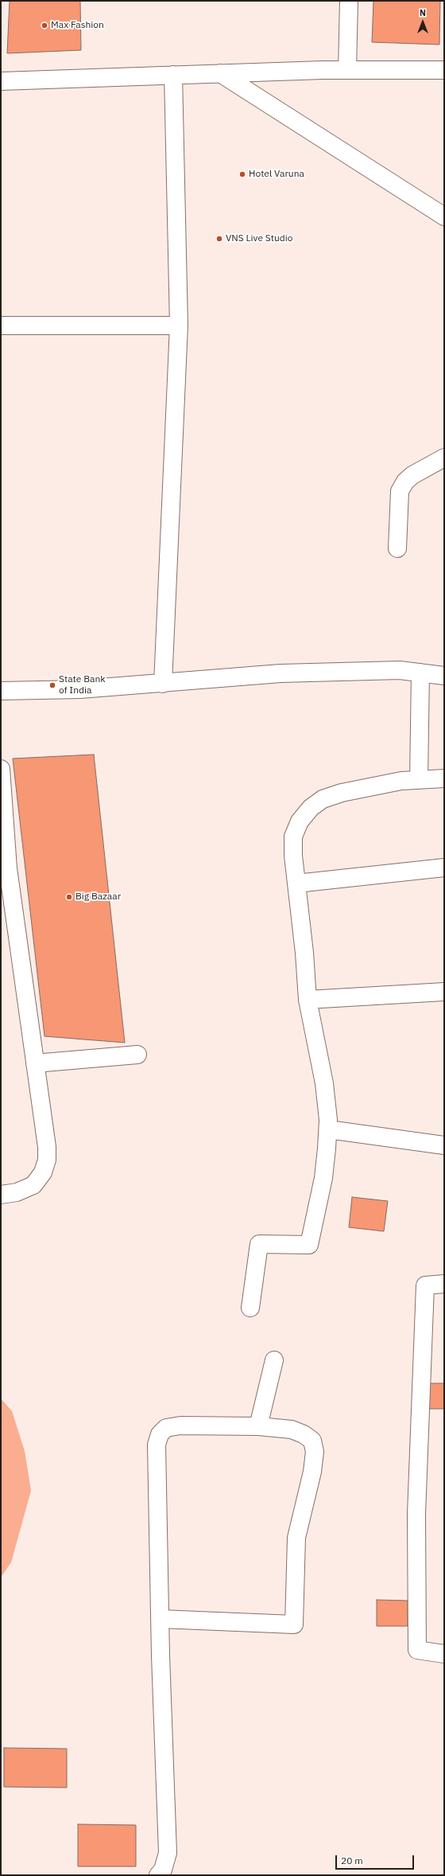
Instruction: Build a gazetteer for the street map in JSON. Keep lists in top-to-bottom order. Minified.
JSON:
{"places":["Max Fashion","Hotel Varuna","VNS Live Studio","State Bank of India","Big Bazaar"],"scale_bar":"20 m","north":"top"}
